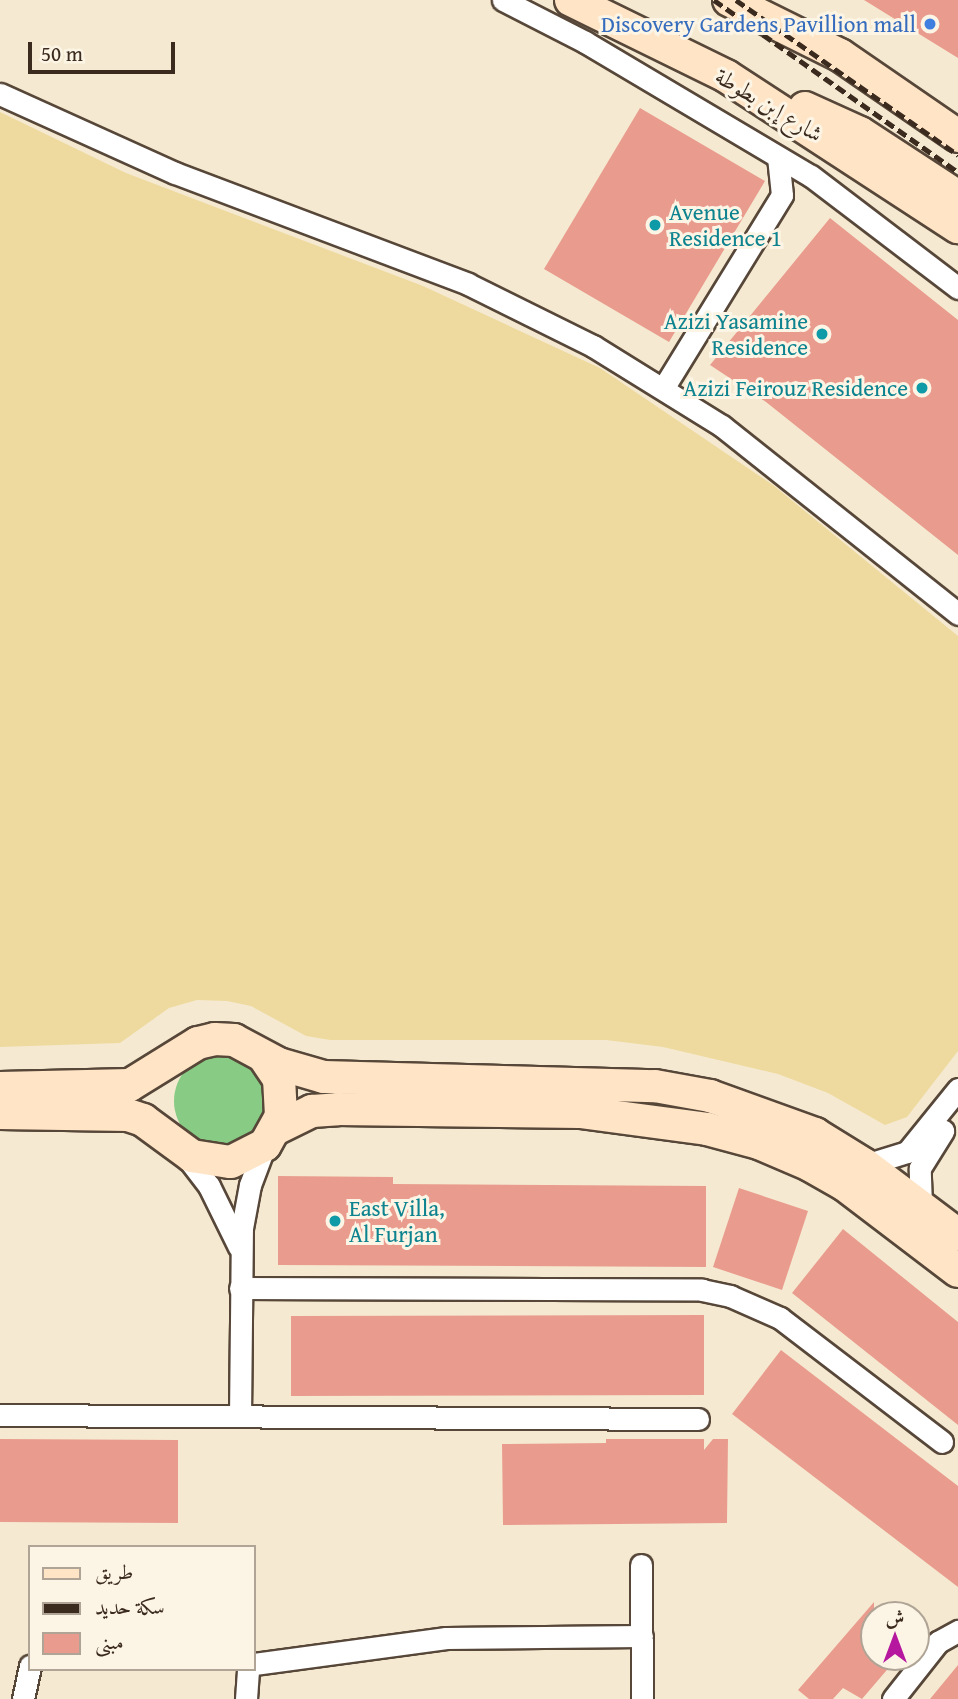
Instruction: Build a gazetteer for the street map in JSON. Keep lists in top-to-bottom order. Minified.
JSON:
{"streets":{"street":["شارع إبن بطوطة"]},"places":["Discovery Gardens Pavillion mall","Avenue Residence 1","Azizi Yasamine Residence","Azizi Feirouz Residence","East Villa, Al Furjan"],"legend":["طريق","سكة حديد","مبنى"],"scale_bar":"50 m","north":"top"}
